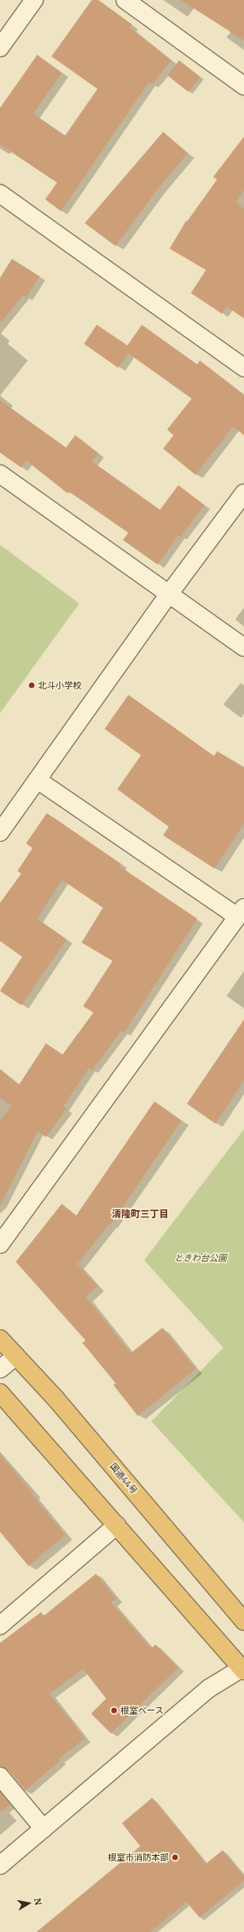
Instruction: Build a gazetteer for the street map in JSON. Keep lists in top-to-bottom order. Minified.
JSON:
{"streets":{"highway":["国道44号"]},"districts":["清隆町三丁目"],"parks":["ときわ台公園"],"places":["北斗小学校","根室ベース","根室市消防本部"],"north":"right"}
